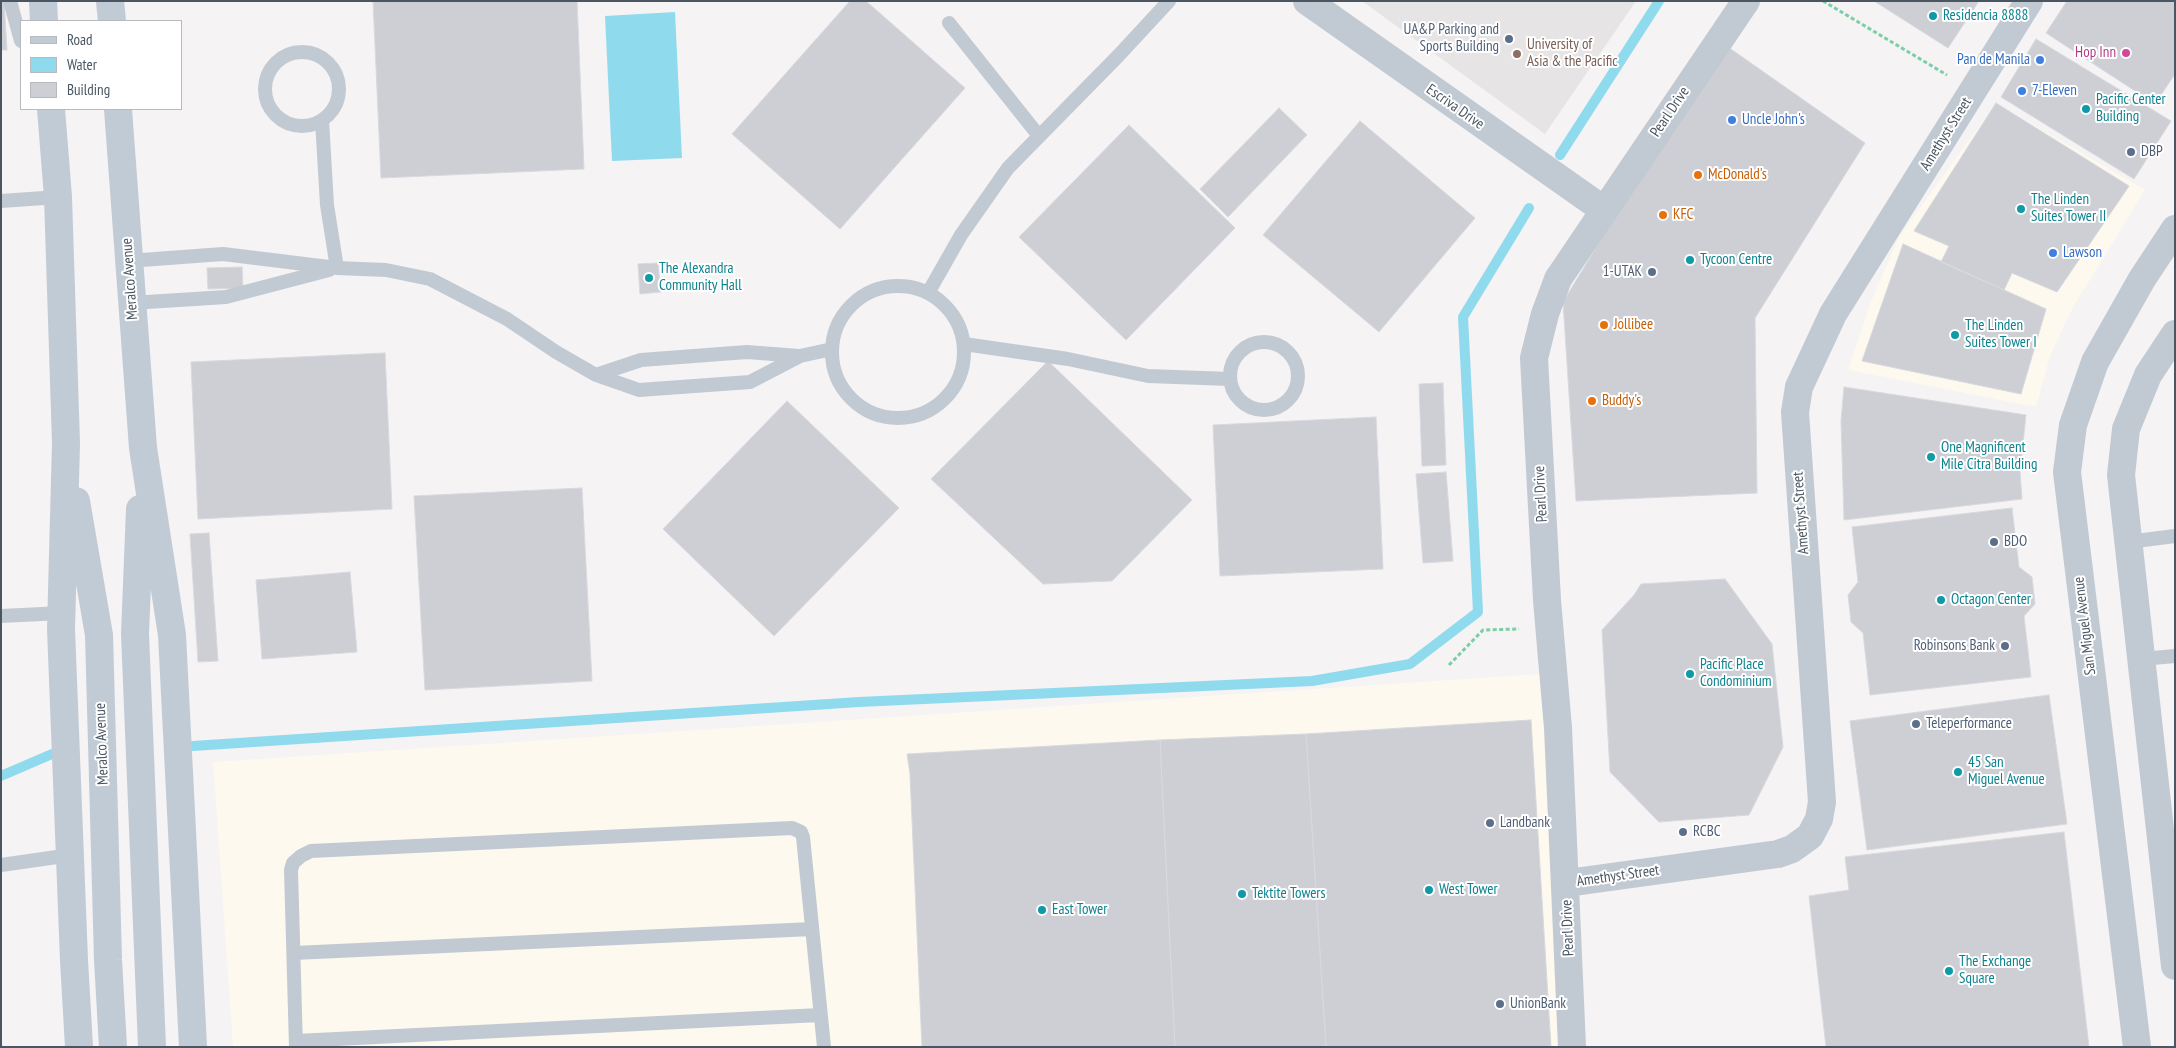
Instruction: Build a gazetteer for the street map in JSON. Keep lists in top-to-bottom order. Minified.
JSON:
{"streets":{"main road":["Meralco Avenue"],"street":["Escriva Drive","Pearl Drive","Amethyst Street","San Miguel Avenue"]},"crossings":[["Escriva Drive","Pearl Drive"],["Pearl Drive","Amethyst Street"]],"places":["Residencia 8888","UA&P Parking and Sports Building","Hop Inn","University of Asia & the Pacific","Pan de Manila","7-Eleven","Pacific Center Building","Uncle John's","DBP","McDonald's","The Linden Suites Tower II","KFC","Lawson","Tycoon Centre","1-UTAK","The Alexandra Community Hall","Jollibee","The Linden Suites Tower I","Buddy's","One Magnificent Mile Citra Building","BDO","Octagon Center","Robinsons Bank","Pacific Place Condominium","Teleperformance","45 San Miguel Avenue","Landbank","RCBC","West Tower","Tektite Towers","East Tower","The Exchange Square","UnionBank"],"legend":["Road","Water","Building"]}
